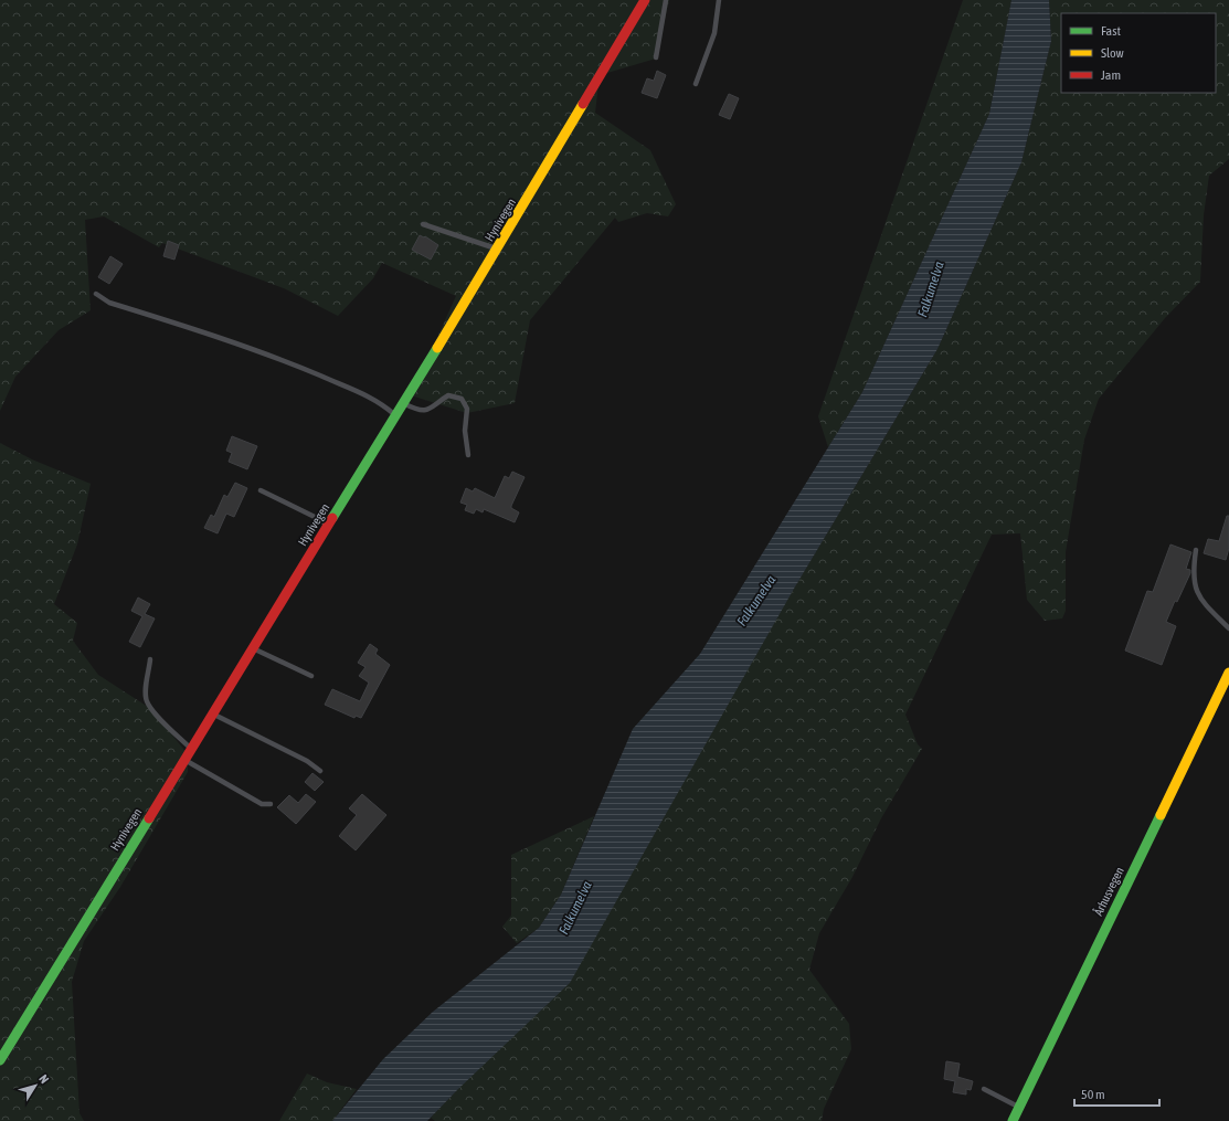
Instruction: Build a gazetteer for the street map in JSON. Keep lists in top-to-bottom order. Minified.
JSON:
{"streets":{"main road":["Hynivegen","Århusvegen"]},"water":["Falkumelva"],"legend":["Fast","Slow","Jam"],"scale_bar":"50 m","north":"top right"}
